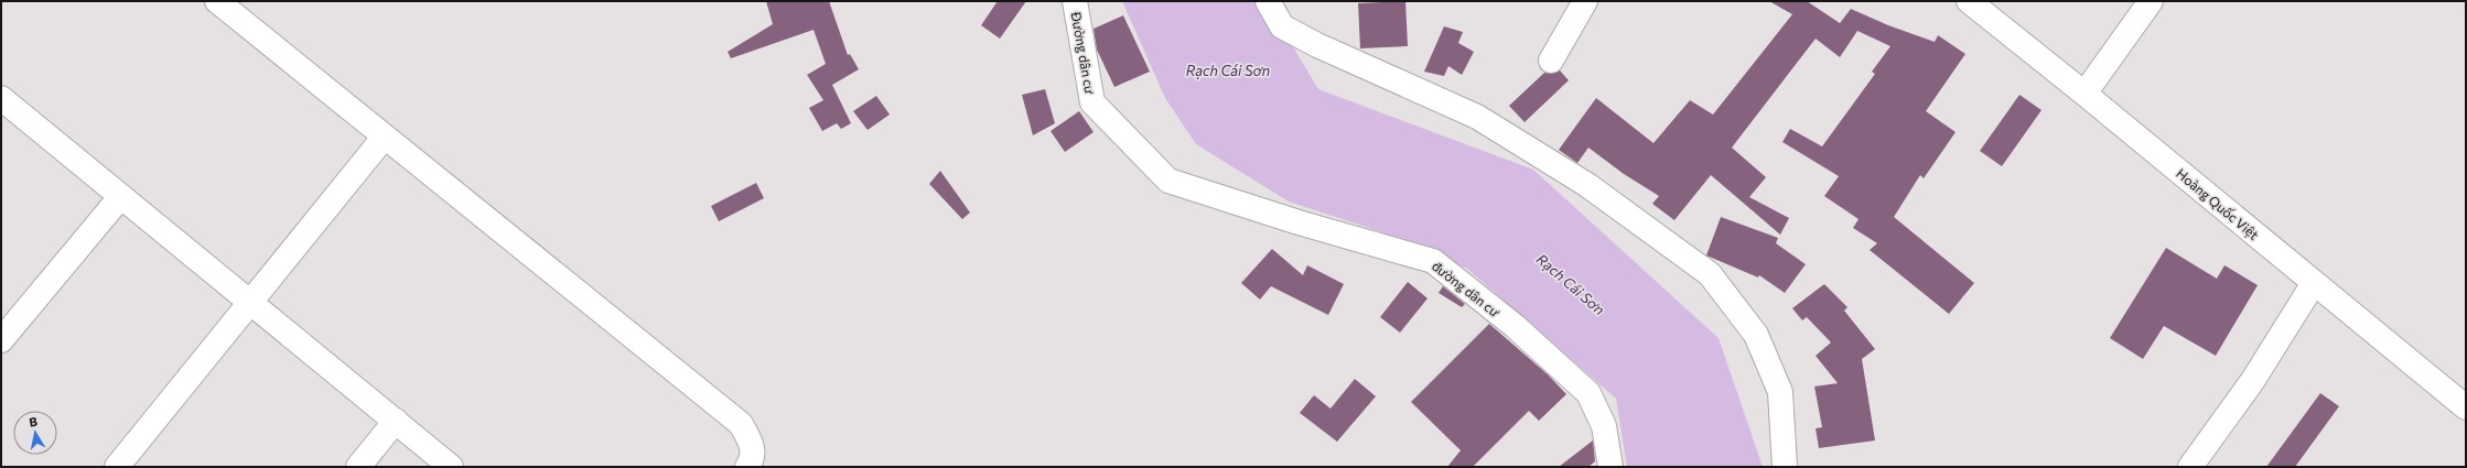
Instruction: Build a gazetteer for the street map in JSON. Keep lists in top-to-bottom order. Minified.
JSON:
{"streets":{"street":["Đường dân cư","Hoàng Quốc Việt","đường dân cư"]},"crossings":[["Đường dân cư","đường dân cư"]],"water":["Rạch Cái Sơn"],"north":"top"}
